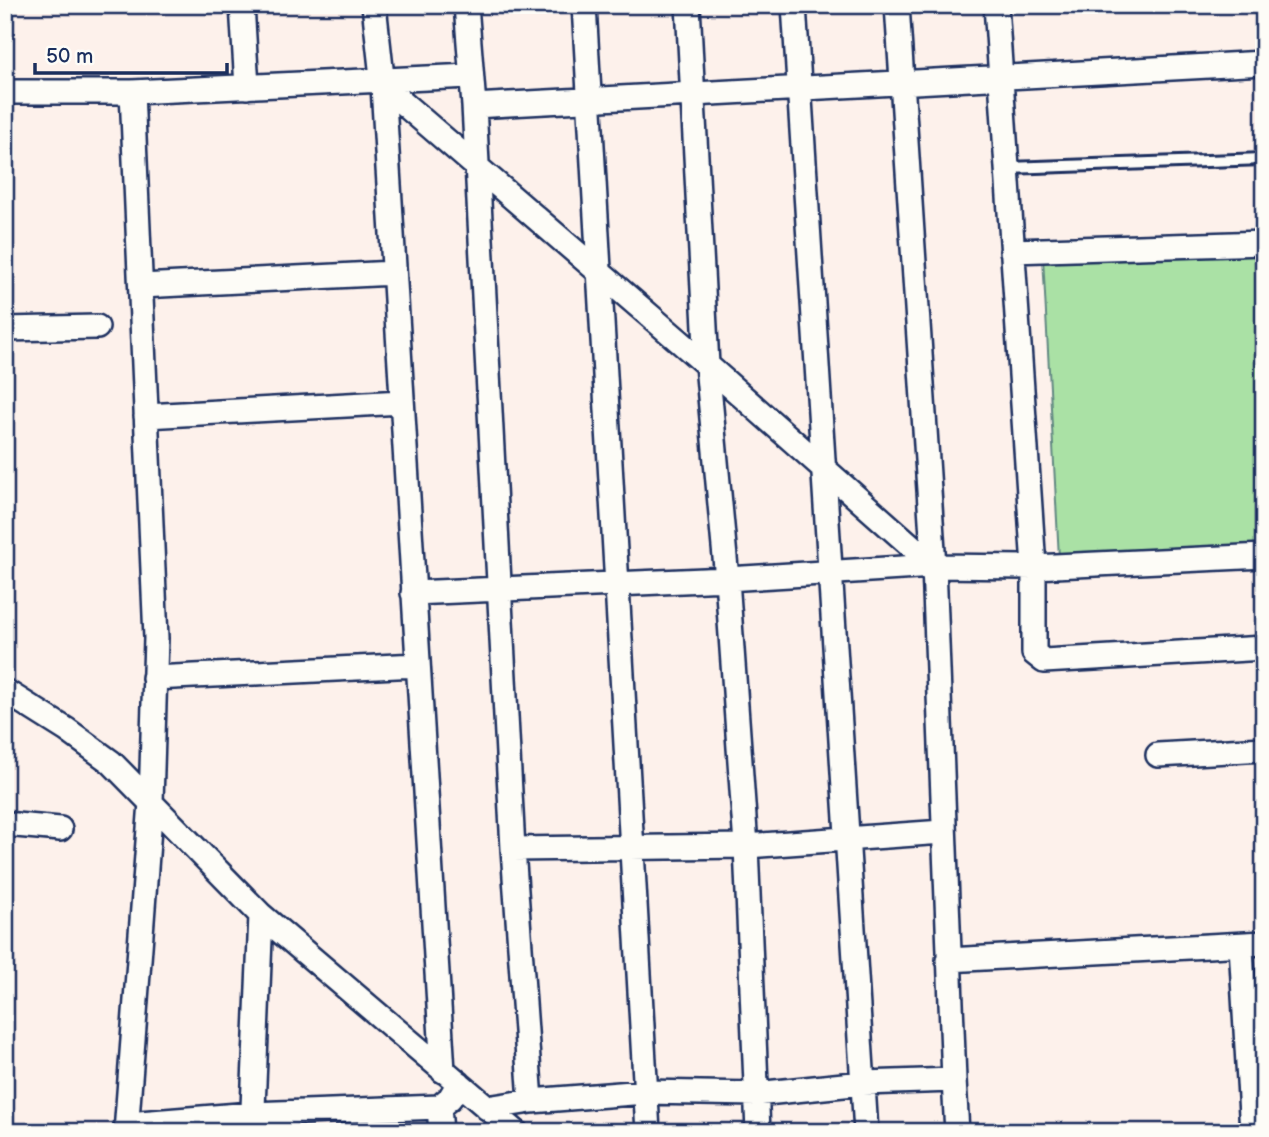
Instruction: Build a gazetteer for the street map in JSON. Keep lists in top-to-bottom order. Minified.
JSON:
{"scale_bar":"50 m"}
